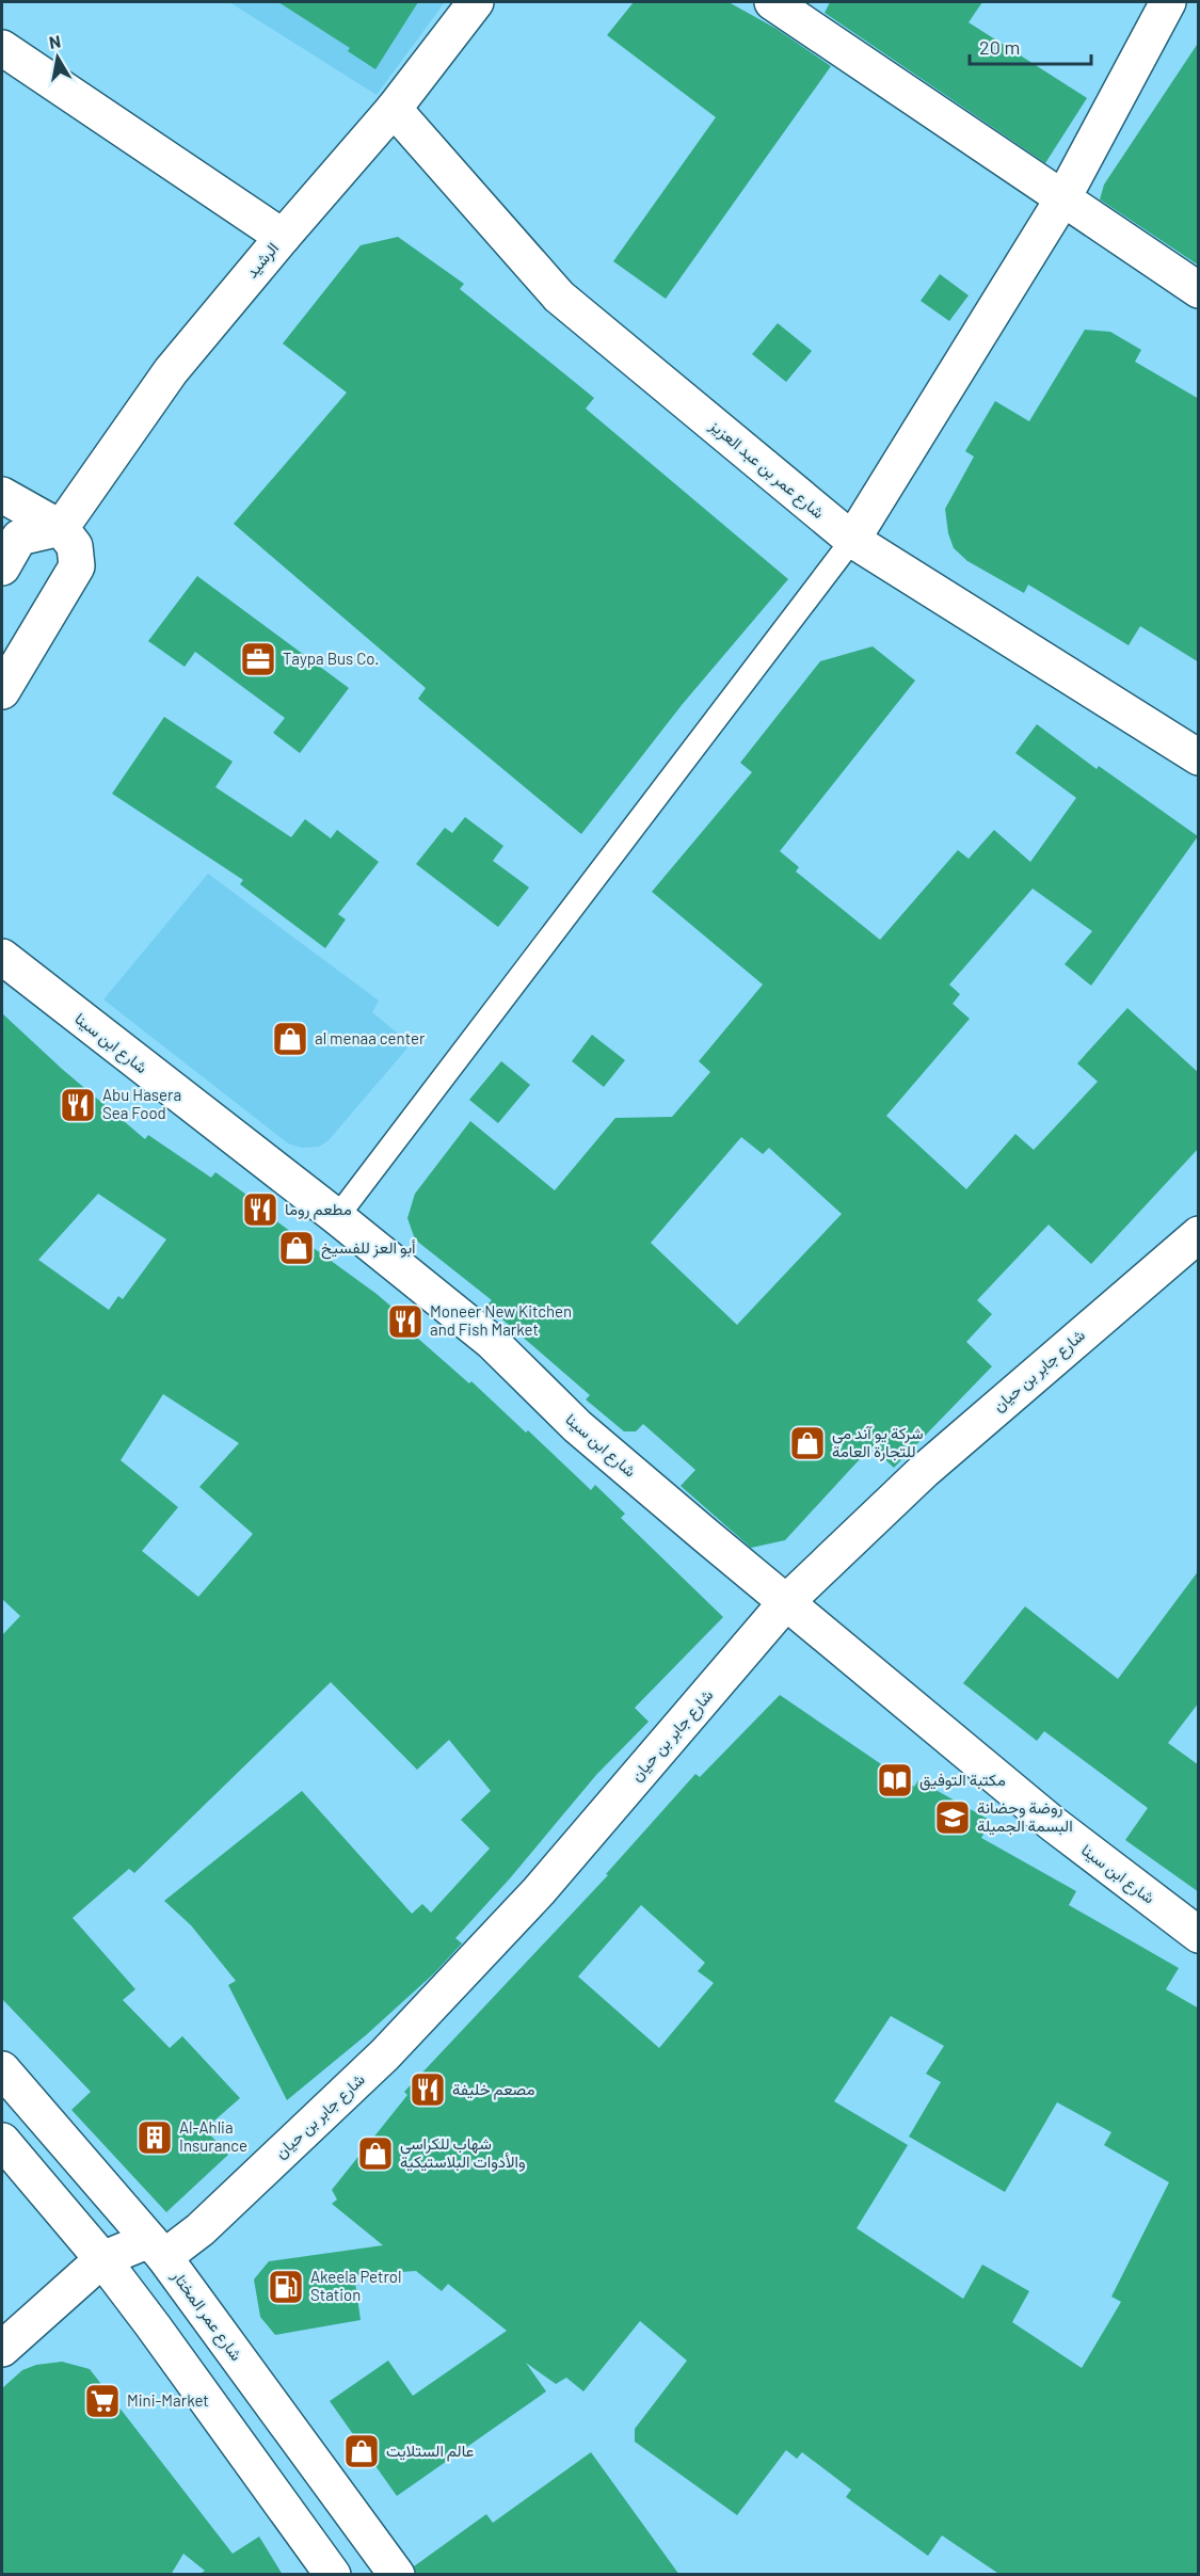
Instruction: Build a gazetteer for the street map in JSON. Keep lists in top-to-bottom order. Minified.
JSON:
{"streets":{"street":["الرشيد","شارع عمر بن عبد العزيز","شارع ابن سينا","شارع جابر بن حيان","شارع عمر المختار"]},"crossings":[["الرشيد","شارع عمر بن عبد العزيز"],["شارع ابن سينا","شارع جابر بن حيان"],["شارع جابر بن حيان","شارع عمر المختار"]],"places":{"office":["Taypa Bus Co."],"shop":["al menaa center","أبو العز للفسيخ","شركة يو آند مي للتجارة العامة","شهاب للكراسي والأدوات البلاستيكية","عالم الستلايت"],"restaurant":["Abu Hasera Sea Food","مطعم روما","Moneer New Kitchen and Fish Market","مصعم خليفة"],"library":["مكتبة التوفيق"],"school or university":["روضة وحضانة البسمة الجميلة"],"building":["Al-Ahlia Insurance"],"fuel station":["Akeela Petrol Station"],"supermarket":["Mini-Market"]},"scale_bar":"20 m","north":"top"}
